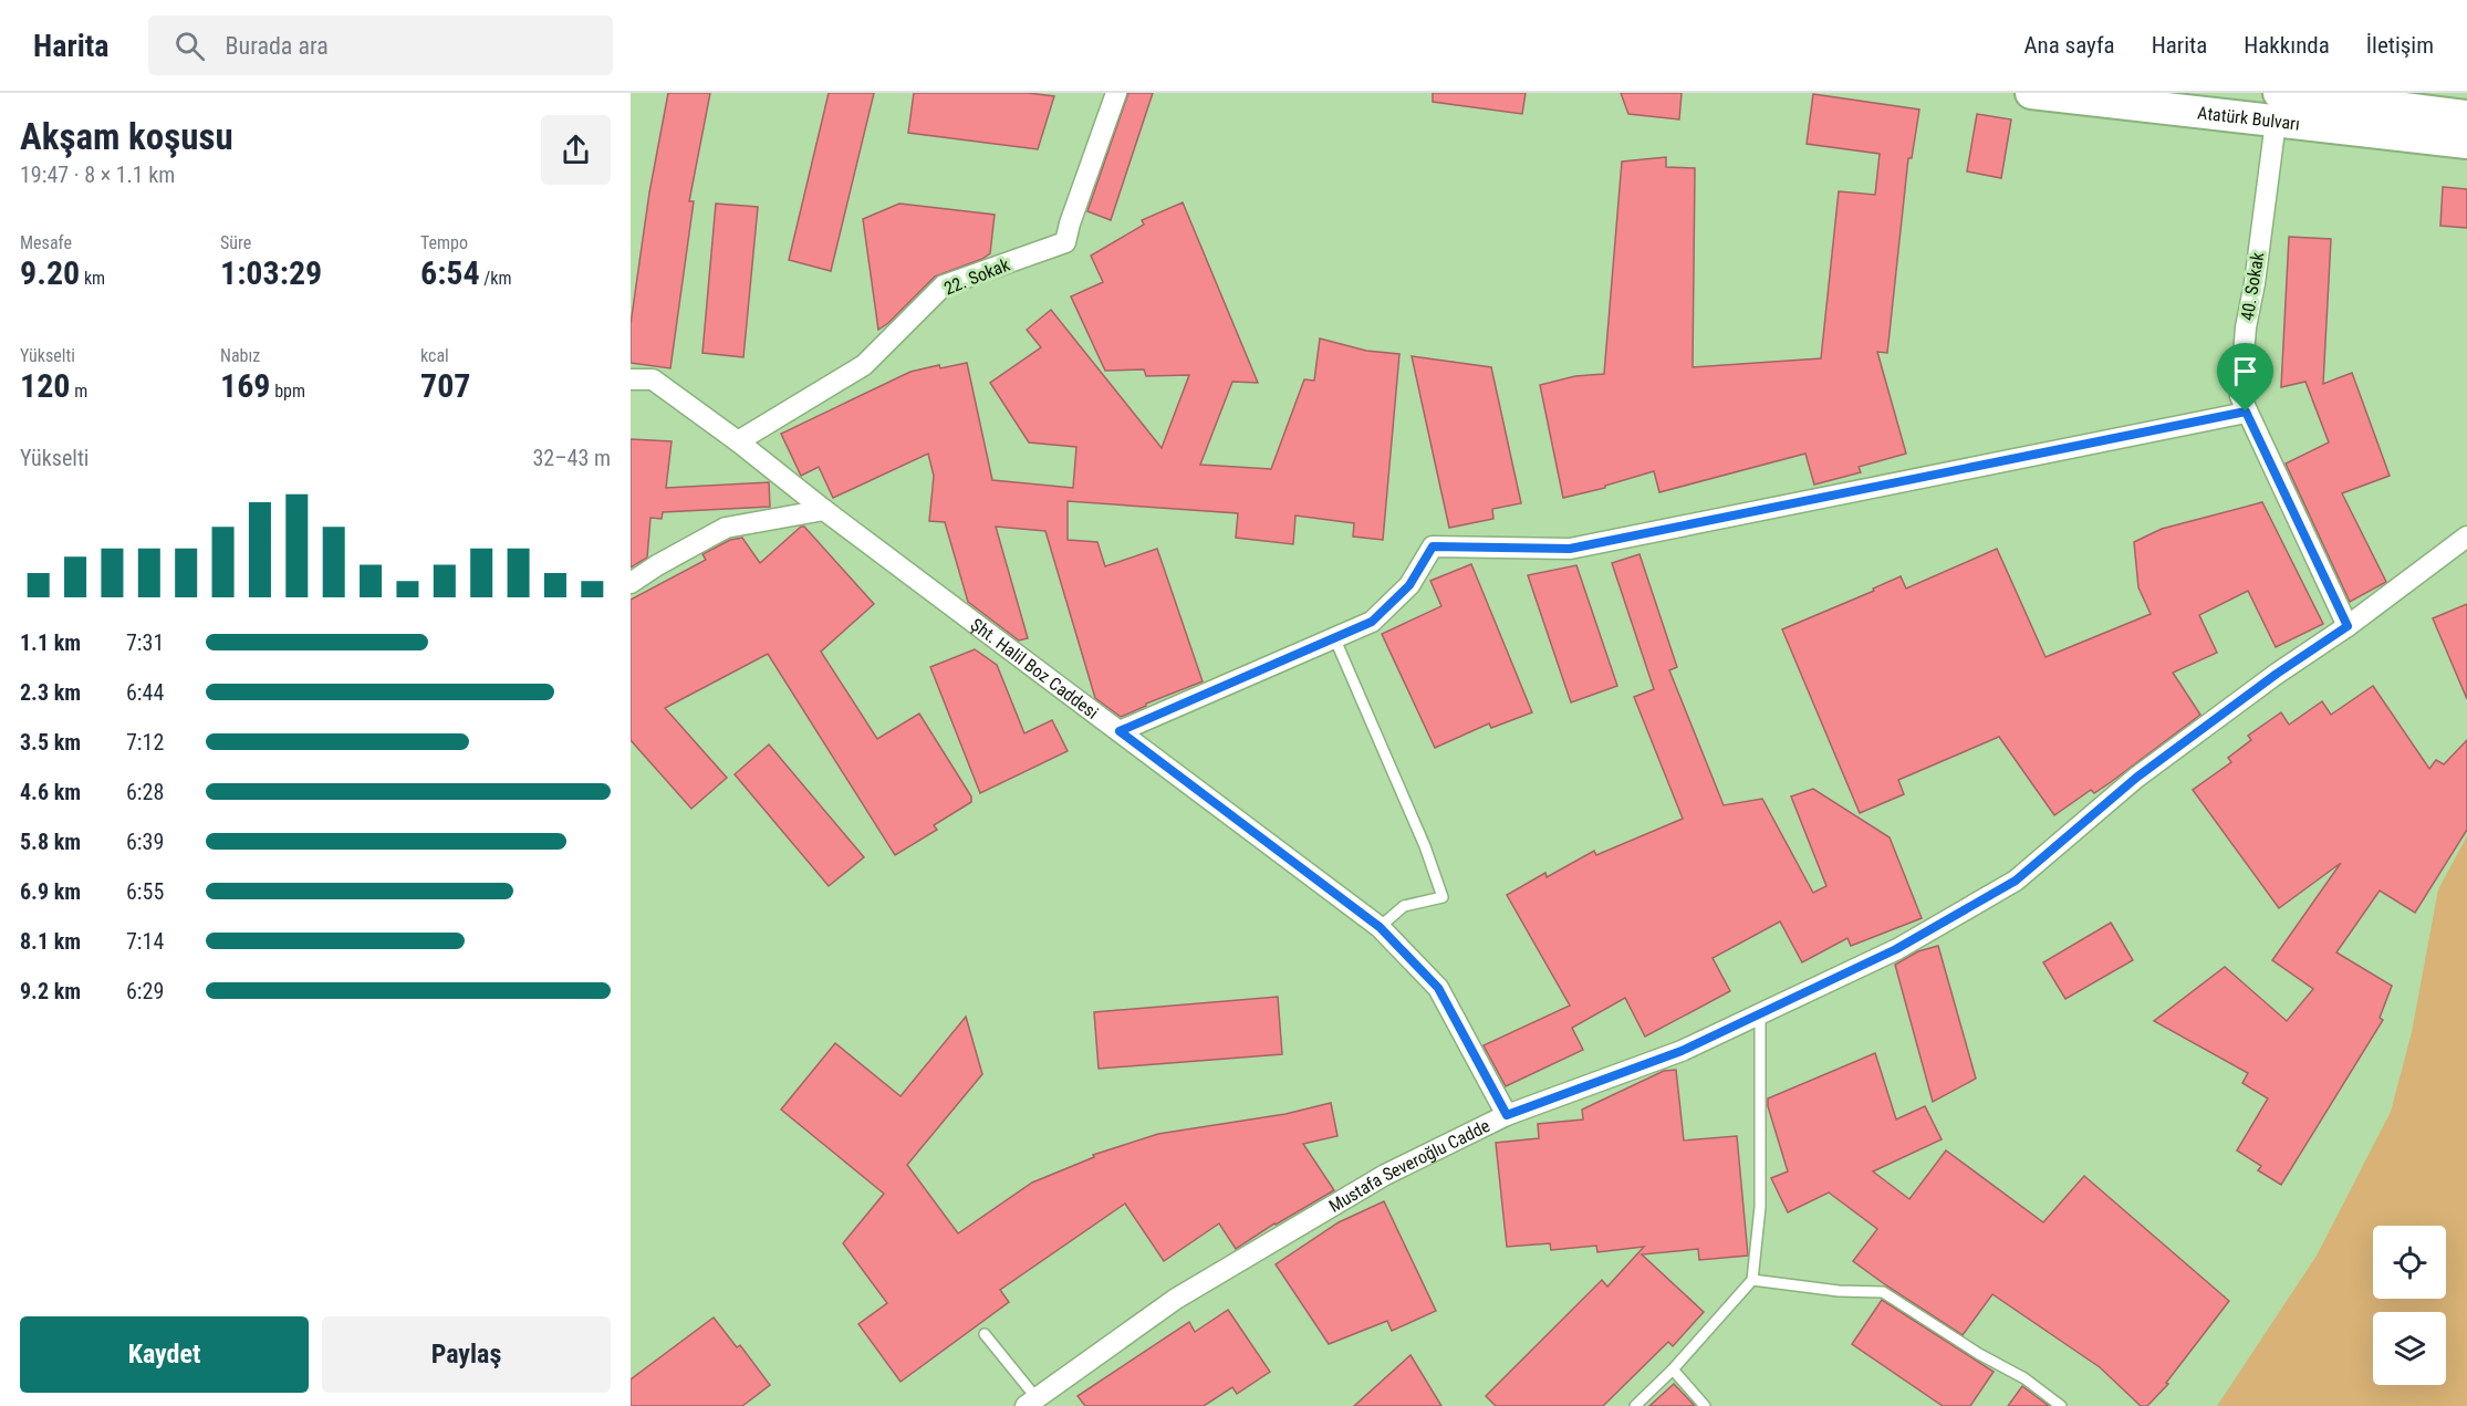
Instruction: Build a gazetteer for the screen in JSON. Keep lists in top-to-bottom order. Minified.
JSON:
{"streets":{"main road":["Atatürk Bulvarı"],"street":["22. Sokak","40. Sokak","Şht. Halil Boz Caddesi","Mustafa Severoğlu Cadde"]},"crossings":[["Atatürk Bulvarı","40. Sokak"],["22. Sokak","Şht. Halil Boz Caddesi"],["40. Sokak","Mustafa Severoğlu Cadde"],["Şht. Halil Boz Caddesi","Mustafa Severoğlu Cadde"]],"page":{"header":"Harita","search":"Burada ara","nav":["Ana sayfa","Harita","Hakkında","İletişim"],"heading":["Akşam koşusu","19:47 · 8 × 1.1 km"],"stats":[["Mesafe","9.20 km"],["Süre","1:03:29"],["Tempo","6:54 /km"],["Yükselti","120 m"],["Nabız","169 bpm"],["kcal","707"]],"chart":["Yükselti","32–43 m"],"list":[{"name":"1.1 km","note":"7:31"},{"name":"2.3 km","note":"6:44"},{"name":"3.5 km","note":"7:12"},{"name":"4.6 km","note":"6:28"},{"name":"5.8 km","note":"6:39"},{"name":"6.9 km","note":"6:55"},{"name":"8.1 km","note":"7:14"},{"name":"9.2 km","note":"6:29"}],"buttons":["Kaydet","Paylaş"]}}
